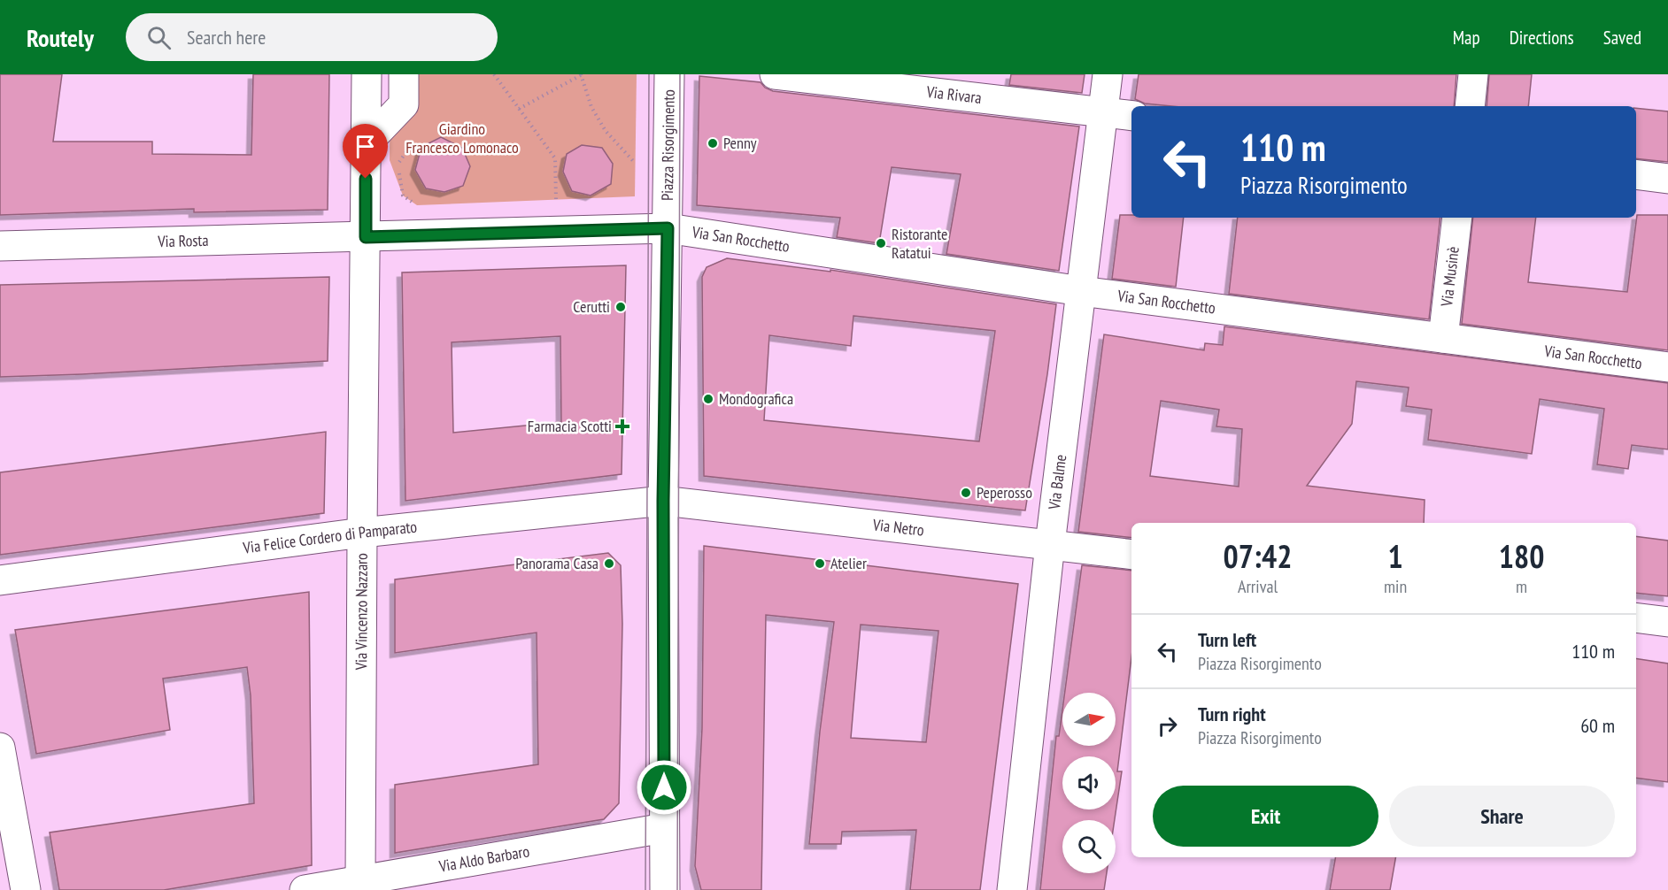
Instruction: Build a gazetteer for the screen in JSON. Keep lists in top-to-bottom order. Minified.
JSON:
{"streets":{"street":["Via Rivara","Piazza Risorgimento","Via San Rocchetto","Via Rosta","Via Musinè","Via Balme","Via Netro","Via Felice Cordero di Pamparato","Via Vincenzo Nazzaro","Via Aldo Barbaro"]},"crossings":[["Via Rivara","Via Balme"],["Piazza Risorgimento","Via San Rocchetto"],["Piazza Risorgimento","Via Netro"],["Piazza Risorgimento","Via Felice Cordero di Pamparato"],["Piazza Risorgimento","Via Aldo Barbaro"],["Via San Rocchetto","Via Musinè"],["Via San Rocchetto","Via Balme"],["Via Rosta","Via Vincenzo Nazzaro"],["Via Balme","Via Netro"],["Via Netro","Via Felice Cordero di Pamparato"],["Via Felice Cordero di Pamparato","Via Vincenzo Nazzaro"],["Via Vincenzo Nazzaro","Via Aldo Barbaro"]],"parks":["Giardino Francesco Lomonaco"],"places":{"other":["Penny","Ristorante Ratatui","Cerutti","Mondografica","Peperosso","Panorama Casa","Atelier"],"health":["Farmacia Scotti"]},"north":"right","page":{"header":"Routely","search":"Search here","nav":["Map","Directions","Saved"],"turn":["110 m","Piazza Risorgimento"],"eta":["07:42","Arrival","1","min","180","m"],"list":[{"name":"Turn left","note":"Piazza Risorgimento","value":"110 m"},{"name":"Turn right","note":"Piazza Risorgimento","value":"60 m"}],"buttons":["Exit","Share"]}}
